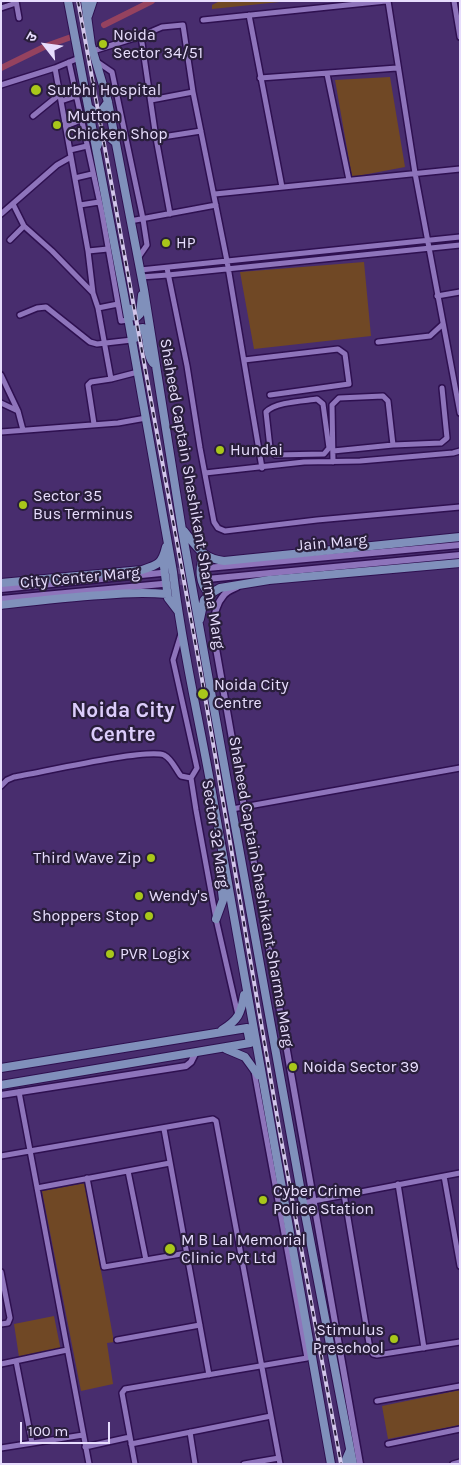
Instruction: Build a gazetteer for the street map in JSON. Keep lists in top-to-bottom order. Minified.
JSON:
{"streets":{"main road":["Shaheed Captain Shashikant Sharma Marg"],"street":["Jain Marg","City Center Marg","Sector 32 Marg"]},"crossings":[["Shaheed Captain Shashikant Sharma Marg","Sector 32 Marg"]],"districts":["Noida City Centre"],"places":["Noida Sector 34/51","Surbhi Hospital","Mutton Chicken Shop","HP","Hundai","Sector 35 Bus Terminus","Noida City Centre","Third Wave Zip","Wendy's","Shoppers Stop","PVR Logix","Noida Sector 39","Cyber Crime Police Station","M B Lal Memorial Clinic Pvt Ltd","Stimulus Preschool"],"scale_bar":"100 m","north":"top left"}
